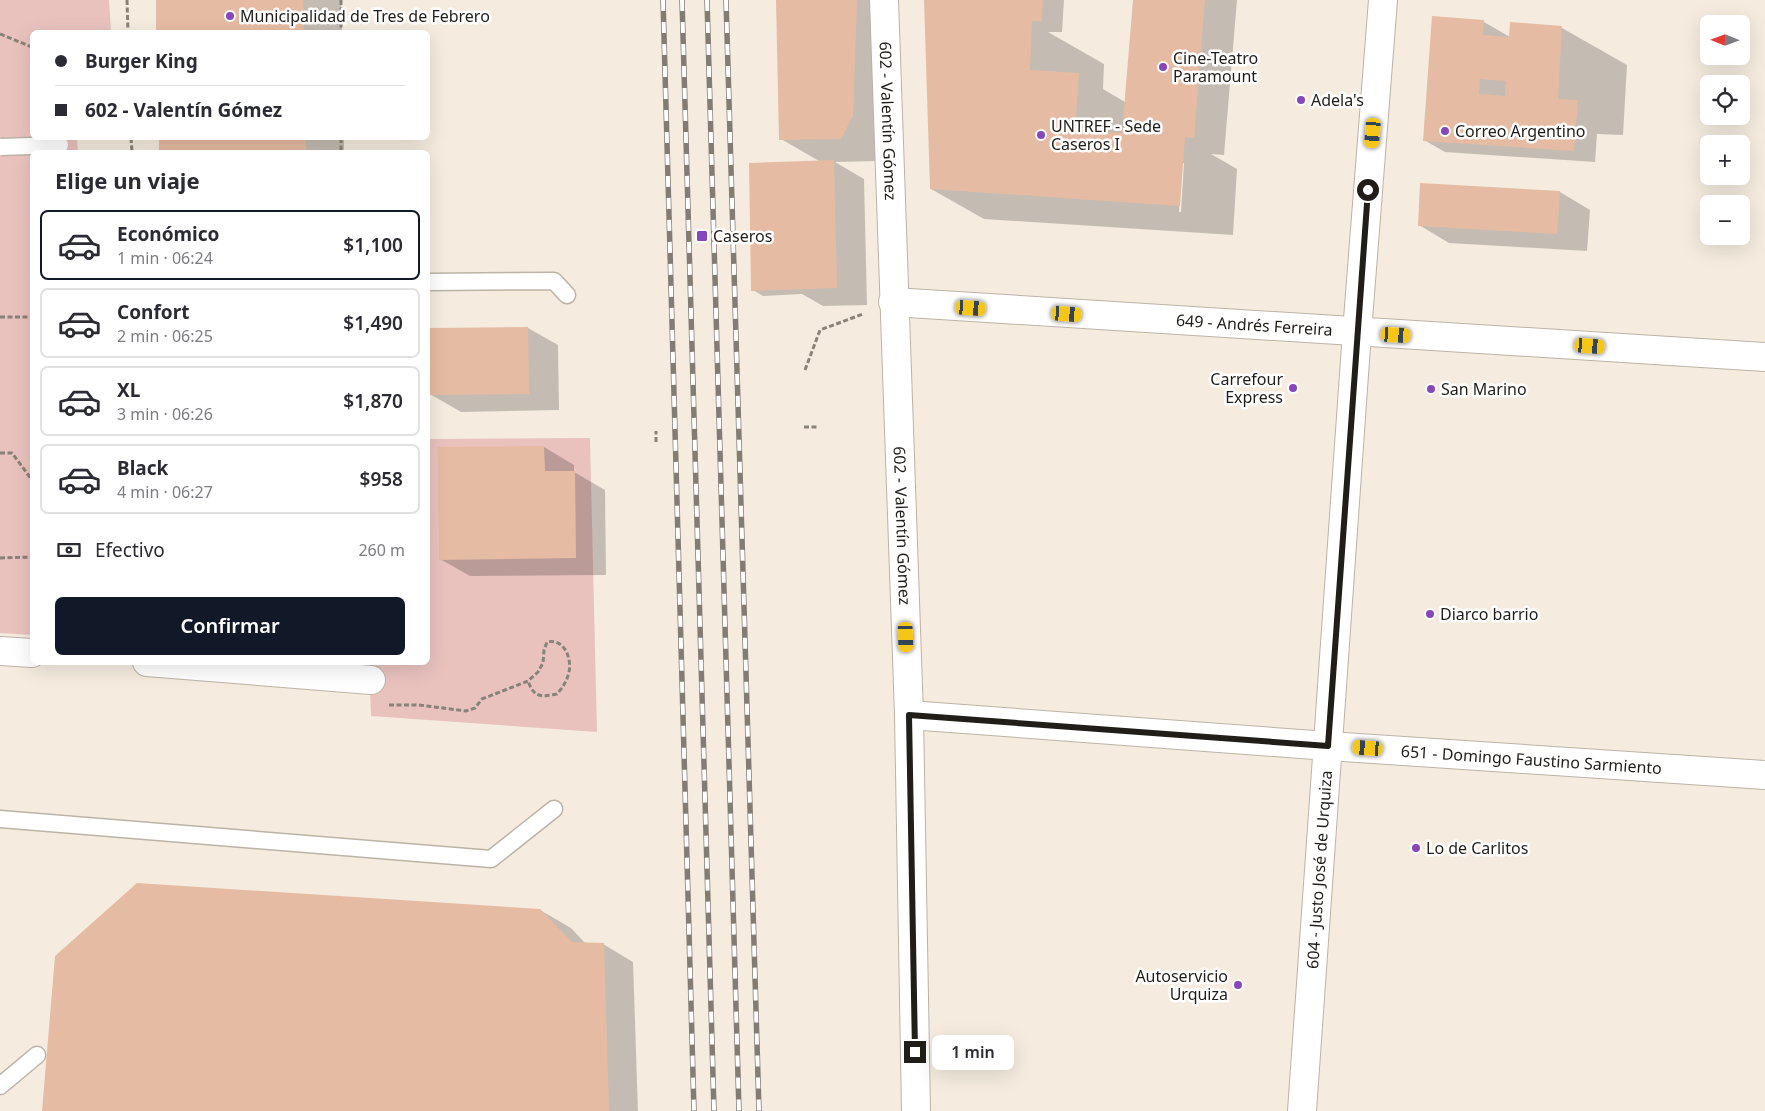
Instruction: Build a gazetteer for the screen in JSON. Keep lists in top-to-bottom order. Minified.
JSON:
{"streets":{"street":["602 - Valentín Gómez","649 - Andrés Ferreira","651 - Domingo Faustino Sarmiento","604 - Justo José de Urquiza"]},"crossings":[["602 - Valentín Gómez","649 - Andrés Ferreira"],["602 - Valentín Gómez","651 - Domingo Faustino Sarmiento"],["649 - Andrés Ferreira","604 - Justo José de Urquiza"],["651 - Domingo Faustino Sarmiento","604 - Justo José de Urquiza"]],"places":{"other":["Municipalidad de Tres de Febrero","Cine-Teatro Paramount","Adela's","Correo Argentino","UNTREF - Sede Caseros I","Carrefour Express","San Marino","Diarco barrio","Lo de Carlitos","Autoservicio Urquiza"],"transit":["Caseros"]},"north":"left","page":{"map_buttons":["+","−"],"banner":["Burger King","602 - Valentín Gómez"],"heading":"Elige un viaje","list":[{"name":"Económico","note":"1 min · 06:24","value":"$1,100"},{"name":"Confort","note":"2 min · 06:25","value":"$1,490"},{"name":"XL","note":"3 min · 06:26","value":"$1,870"},{"name":"Black","note":"4 min · 06:27","value":"$958"}],"pay":["Efectivo","260 m"],"buttons":"Confirmar","bubble":"1 min"}}
